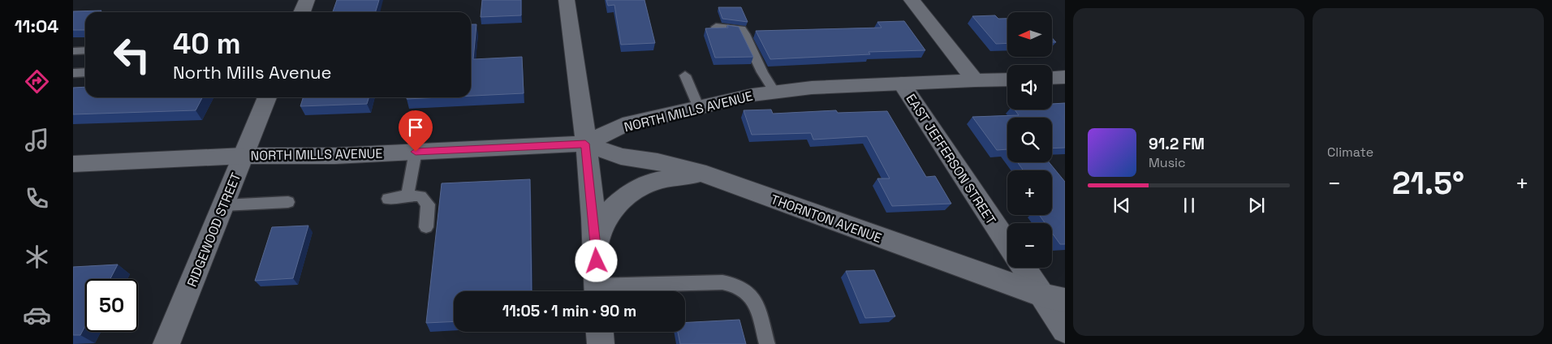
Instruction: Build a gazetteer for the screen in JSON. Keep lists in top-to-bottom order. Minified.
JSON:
{"streets":{"street":["NORTH MILLS AVENUE","EAST JEFFERSON STREET","THORNTON AVENUE","RIDGEWOOD STREET"]},"crossings":[["NORTH MILLS AVENUE","EAST JEFFERSON STREET"],["NORTH MILLS AVENUE","THORNTON AVENUE"],["NORTH MILLS AVENUE","RIDGEWOOD STREET"]],"north":"left","page":{"tabs":"11:04","tile":"Climate","map_buttons":["+","−"],"turn":["40 m","North Mills Avenue"],"song":["91.2 FM","Music"],"heat":["−","21.5°","+"],"limit":"50","trip":"11:05 · 1 min · 90 m"}}
